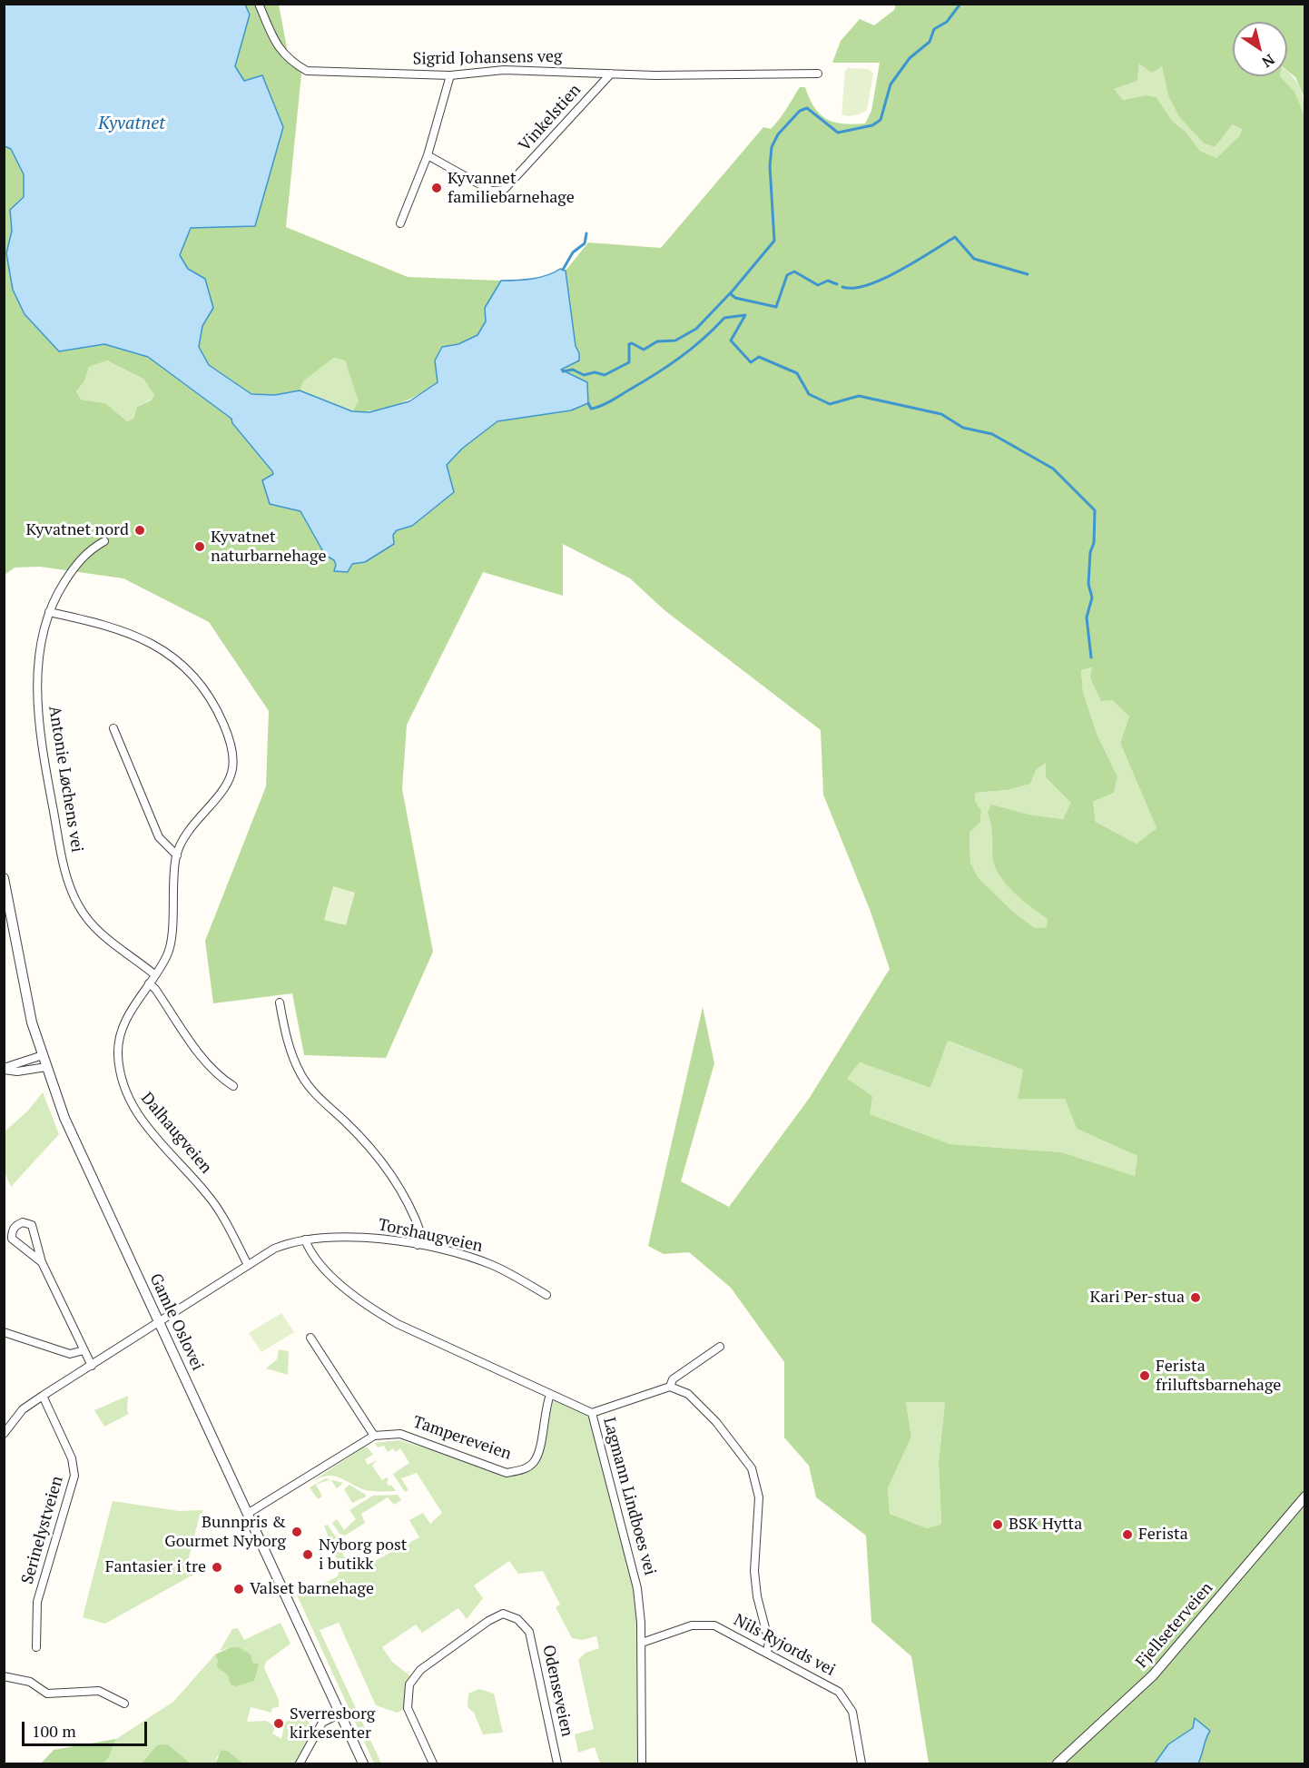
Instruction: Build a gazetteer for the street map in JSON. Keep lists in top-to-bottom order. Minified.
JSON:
{"streets":{"street":["Sigrid Johansens veg","Vinkelstien","Antonie Løchens vei","Dalhaugveien","Torshaugveien","Gamle Oslovei","Tampereveien","Lagmann Lindboes vei","Serinelystveien","Fjellseterveien","Nils Ryjords vei","Odenseveien"]},"crossings":[["Sigrid Johansens veg","Vinkelstien"],["Antonie Løchens vei","Dalhaugveien"],["Dalhaugveien","Torshaugveien"],["Torshaugveien","Gamle Oslovei"],["Torshaugveien","Lagmann Lindboes vei"],["Torshaugveien","Serinelystveien"],["Gamle Oslovei","Tampereveien"],["Tampereveien","Lagmann Lindboes vei"],["Lagmann Lindboes vei","Nils Ryjords vei"]],"water":["Kyvatnet"],"places":["Kyvannet familiebarnehage","Kyvatnet nord","Kyvatnet naturbarnehage","Kari Per-stua","Ferista friluftsbarnehage","BSK Hytta","Bunnpris & Gourmet Nyborg","Ferista","Nyborg post i butikk","Fantasier i tre","Valset barnehage","Sverresborg kirkesenter"],"scale_bar":"100 m","north":"bottom right"}
